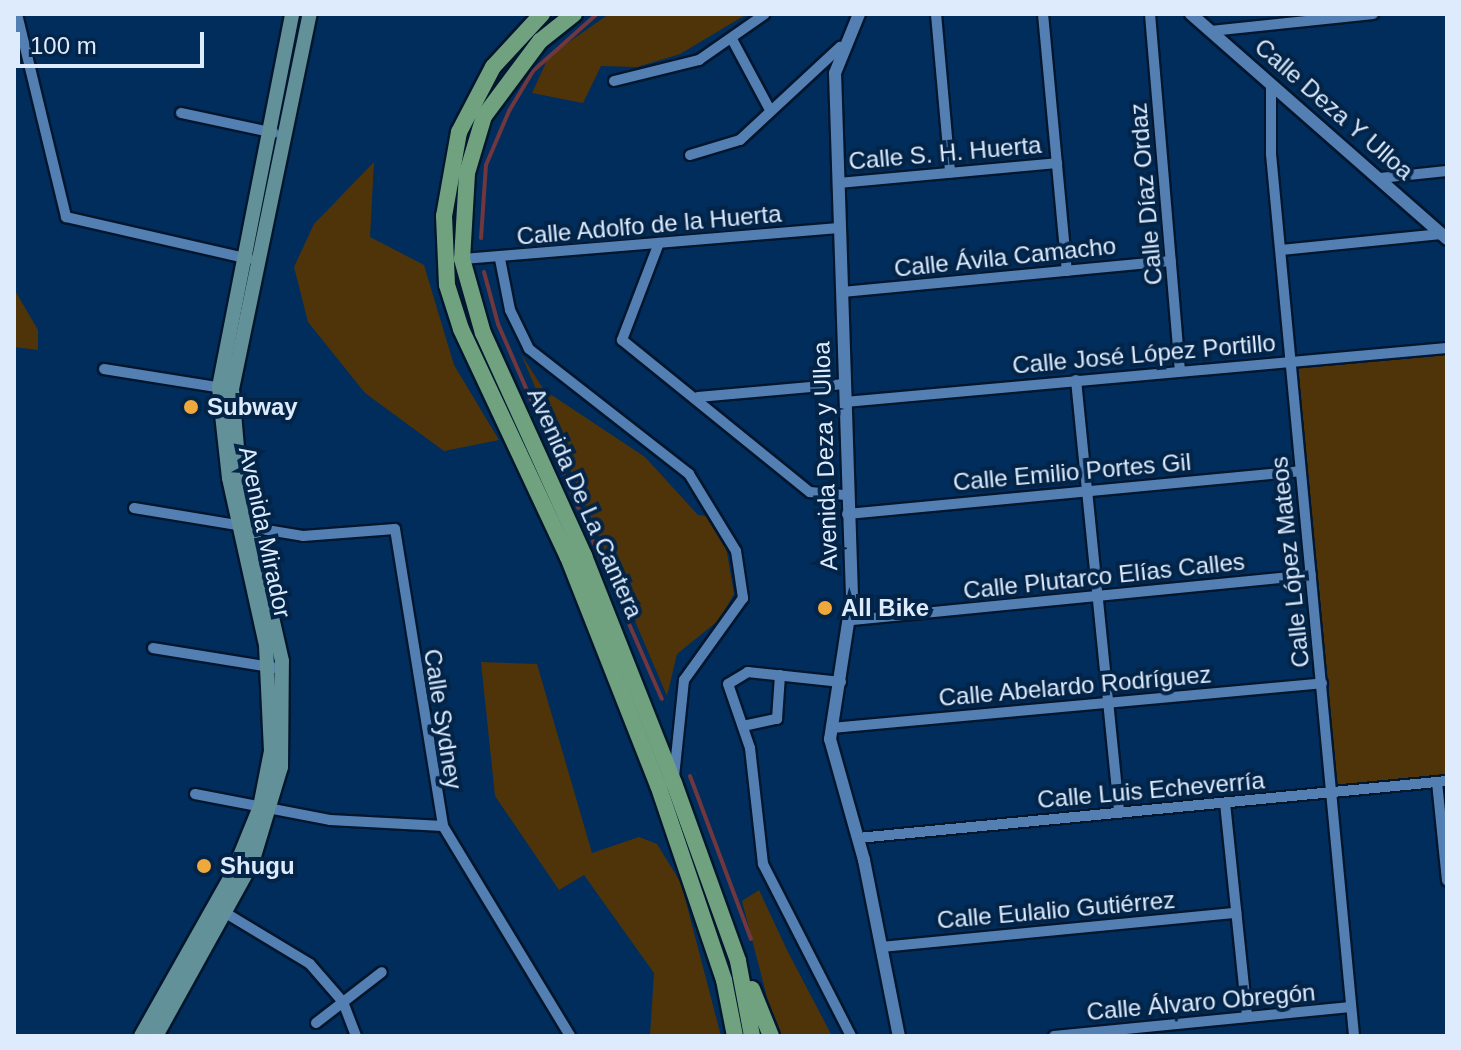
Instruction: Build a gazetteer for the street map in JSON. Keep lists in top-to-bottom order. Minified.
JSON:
{"streets":{"main road":["Avenida De La Cantera","Avenida Mirador"],"street":["Calle Deza Y Ulloa","Calle S. H. Huerta","Calle Díaz Ordaz","Calle Adolfo de la Huerta","Calle Ávila Camacho","Calle José López Portillo","Avenida Deza y Ulloa","Calle Emilio Portes Gil","Calle López Mateos","Calle Plutarco Elías Calles","Calle Abelardo Rodríguez","Calle Sydney","Calle Luis Echeverría","Calle Eulalio Gutiérrez","Calle Álvaro Obregón"]},"crossings":[["Calle Deza Y Ulloa","Calle López Mateos"],["Calle S. H. Huerta","Avenida Deza y Ulloa"],["Calle Díaz Ordaz","Calle Ávila Camacho"],["Calle Díaz Ordaz","Calle José López Portillo"],["Calle Adolfo de la Huerta","Avenida Deza y Ulloa"],["Calle Adolfo de la Huerta","Avenida De La Cantera"],["Calle Ávila Camacho","Avenida Deza y Ulloa"],["Calle José López Portillo","Avenida Deza y Ulloa"],["Calle José López Portillo","Calle López Mateos"],["Avenida Deza y Ulloa","Calle Emilio Portes Gil"],["Avenida Deza y Ulloa","Calle Plutarco Elías Calles"],["Avenida Deza y Ulloa","Calle Abelardo Rodríguez"],["Avenida Deza y Ulloa","Calle Luis Echeverría"],["Avenida Deza y Ulloa","Calle Eulalio Gutiérrez"],["Calle Emilio Portes Gil","Calle López Mateos"],["Avenida Mirador","Calle Sydney"],["Calle López Mateos","Calle Plutarco Elías Calles"],["Calle López Mateos","Calle Abelardo Rodríguez"],["Calle López Mateos","Calle Luis Echeverría"],["Calle López Mateos","Calle Álvaro Obregón"]],"places":["Subway","All Bike","Shugu"],"scale_bar":"100 m"}
